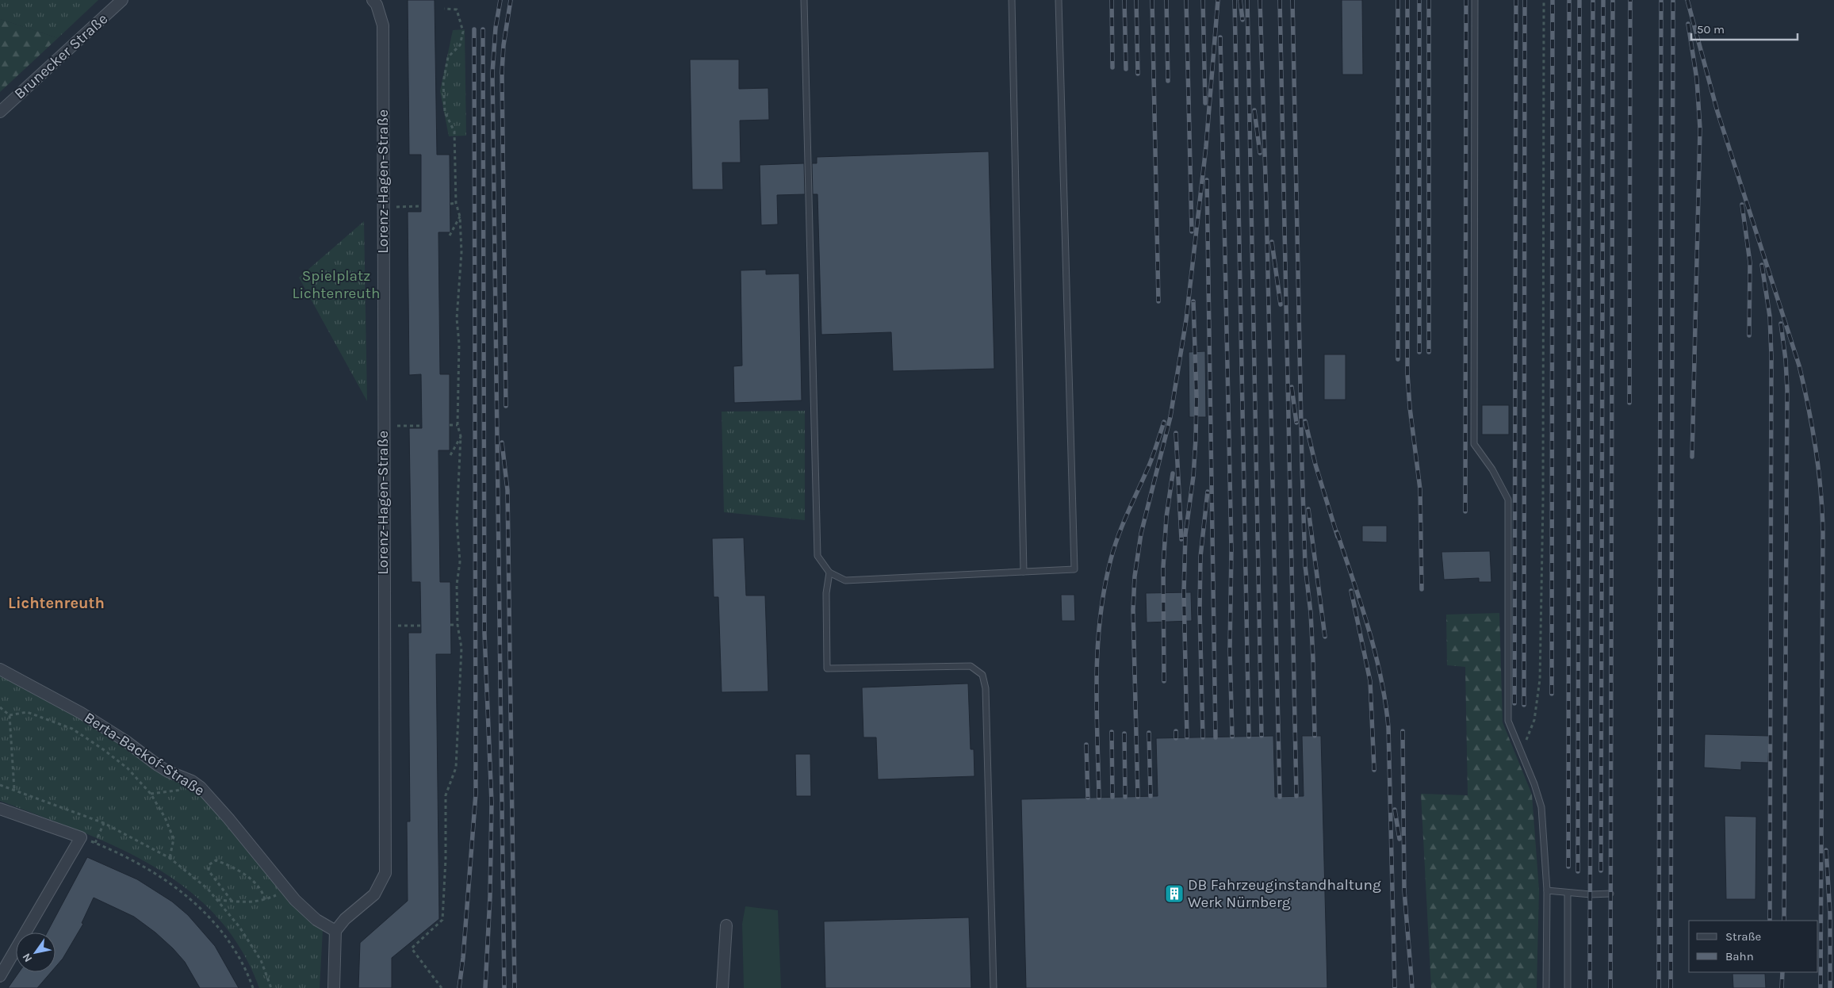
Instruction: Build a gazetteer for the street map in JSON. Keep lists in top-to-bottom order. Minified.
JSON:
{"streets":{"street":["Brunecker Straße","Lorenz-Hagen-Straße","Berta-Backof-Straße"]},"crossings":[["Lorenz-Hagen-Straße","Berta-Backof-Straße"]],"districts":["Lichtenreuth"],"parks":["Spielplatz Lichtenreuth"],"places":{"building":["DB Fahrzeuginstandhaltung Werk Nürnberg"]},"legend":["Straße","Bahn"],"scale_bar":"50 m","north":"bottom left"}
